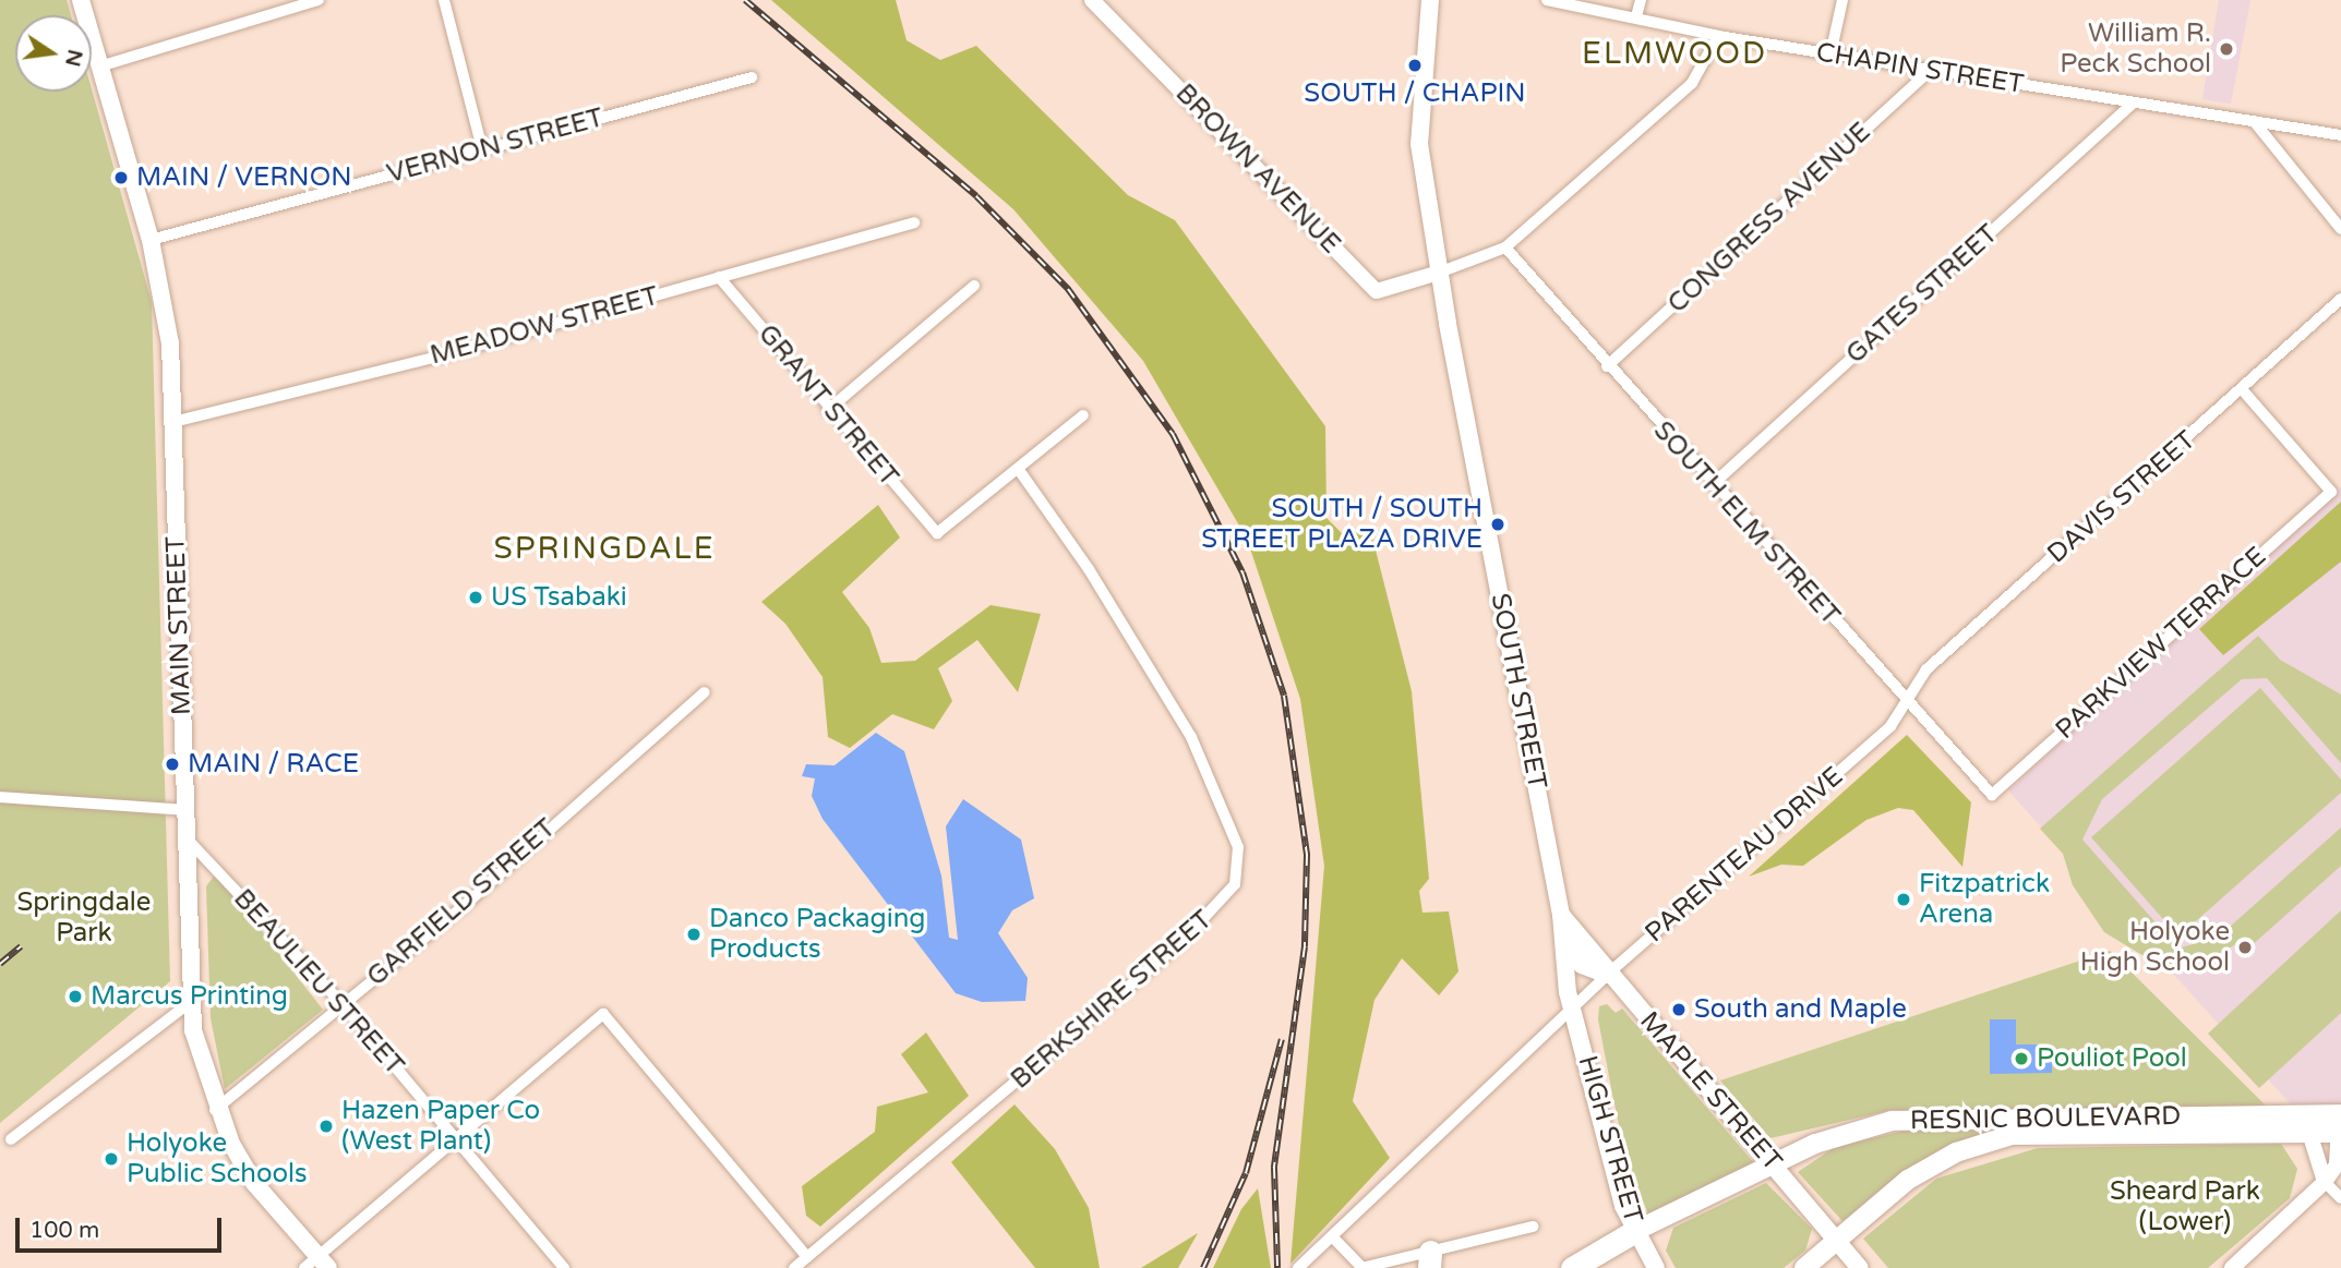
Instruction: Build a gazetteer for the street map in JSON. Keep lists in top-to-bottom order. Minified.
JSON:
{"streets":{"main road":["MAIN STREET","SOUTH STREET","MAPLE STREET","RESNIC BOULEVARD","HIGH STREET"],"street":["CHAPIN STREET","VERNON STREET","BROWN AVENUE","CONGRESS AVENUE","GATES STREET","MEADOW STREET","GRANT STREET","DAVIS STREET","SOUTH ELM STREET","PARKVIEW TERRACE","PARENTEAU DRIVE","GARFIELD STREET","BEAULIEU STREET","BERKSHIRE STREET"]},"crossings":[["CHAPIN STREET","CONGRESS AVENUE"],["CHAPIN STREET","GATES STREET"],["VERNON STREET","MAIN STREET"],["BROWN AVENUE","SOUTH STREET"],["CONGRESS AVENUE","SOUTH ELM STREET"],["GATES STREET","SOUTH ELM STREET"],["MEADOW STREET","GRANT STREET"],["MEADOW STREET","MAIN STREET"],["GRANT STREET","BERKSHIRE STREET"],["DAVIS STREET","SOUTH ELM STREET"],["DAVIS STREET","PARKVIEW TERRACE"],["DAVIS STREET","PARENTEAU DRIVE"],["SOUTH ELM STREET","PARKVIEW TERRACE"],["SOUTH ELM STREET","PARENTEAU DRIVE"],["MAIN STREET","GARFIELD STREET"],["MAIN STREET","BEAULIEU STREET"],["SOUTH STREET","PARENTEAU DRIVE"],["SOUTH STREET","MAPLE STREET"],["SOUTH STREET","HIGH STREET"],["PARENTEAU DRIVE","MAPLE STREET"],["PARENTEAU DRIVE","HIGH STREET"],["GARFIELD STREET","BEAULIEU STREET"],["MAPLE STREET","RESNIC BOULEVARD"],["RESNIC BOULEVARD","HIGH STREET"]],"districts":["ELMWOOD","SPRINGDALE"],"parks":["Springdale Park","Sheard Park (Lower)"],"places":["William R. Peck School","SOUTH / CHAPIN","MAIN / VERNON","SOUTH / SOUTH STREET PLAZA DRIVE","US Tsabaki","MAIN / RACE","Fitzpatrick Arena","Danco Packaging Products","Holyoke High School","Marcus Printing","South and Maple","Pouliot Pool","Hazen Paper Co (West Plant)","Holyoke Public Schools"],"scale_bar":"100 m","north":"right"}
